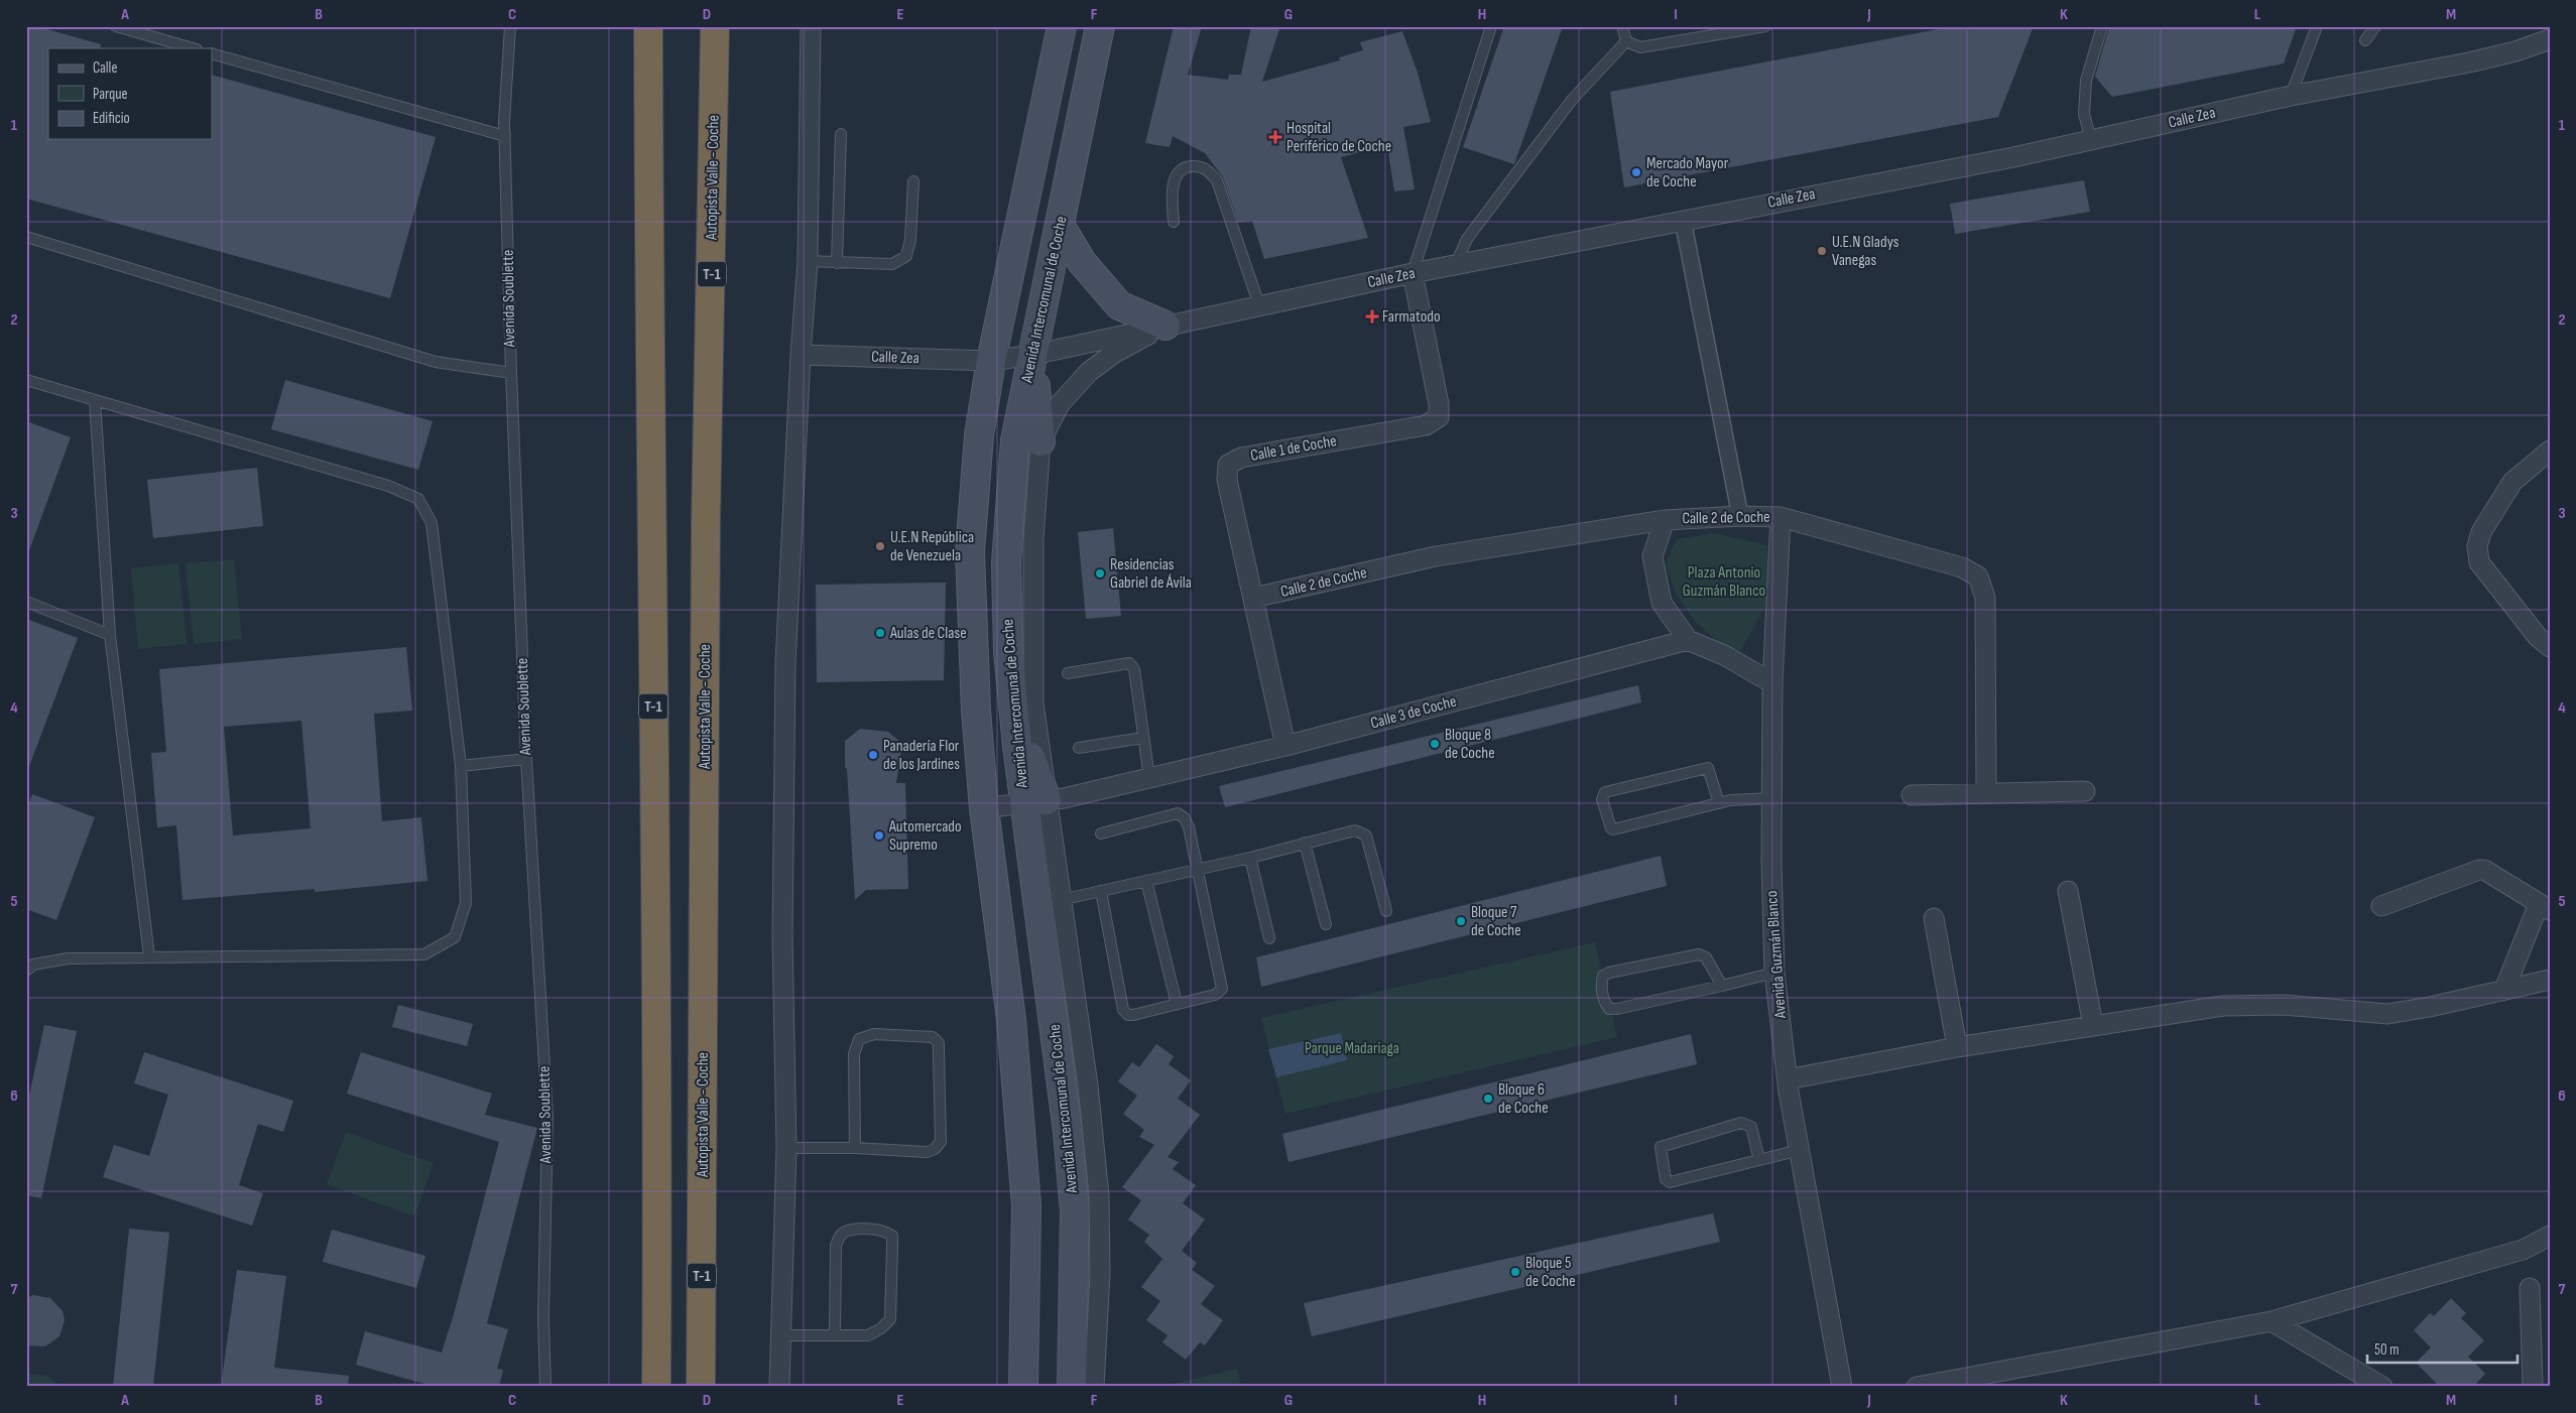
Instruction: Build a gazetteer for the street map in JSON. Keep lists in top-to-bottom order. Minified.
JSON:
{"streets":{"highway":["Autopista Valle - Coche","T-1"],"main road":["Avenida Intercomunal de Coche"],"street":["Calle Zea","Calle 1 de Coche","Calle 2 de Coche","Calle 3 de Coche","Avenida Guzmán Blanco"],"lane":["Avenida Soublette"]},"crossings":[["Calle Zea","Avenida Intercomunal de Coche"],["Calle Zea","Calle 1 de Coche"],["Avenida Intercomunal de Coche","Calle 3 de Coche"],["Calle 1 de Coche","Calle 2 de Coche"],["Calle 1 de Coche","Calle 3 de Coche"],["Calle 2 de Coche","Avenida Guzmán Blanco"]],"parks":["Plaza Antonio Guzmán Blanco","Parque Madariaga"],"places":{"health":["Hospital Periférico de Coche","Farmatodo"],"other":["Mercado Mayor de Coche","U.E.N Gladys Vanegas","U.E.N República de Venezuela","Residencias Gabriel de Ávila","Aulas de Clase","Bloque 8 de Coche","Panadería Flor de los Jardines","Automercado Supremo","Bloque 7 de Coche","Bloque 6 de Coche","Bloque 5 de Coche"]},"legend":["Calle","Parque","Edificio"],"scale_bar":"50 m","grid":{"columns":["A","B","C","D","E","F","G","H","I","J","K","L","M"],"rows":["1","2","3","4","5","6","7"]}}
